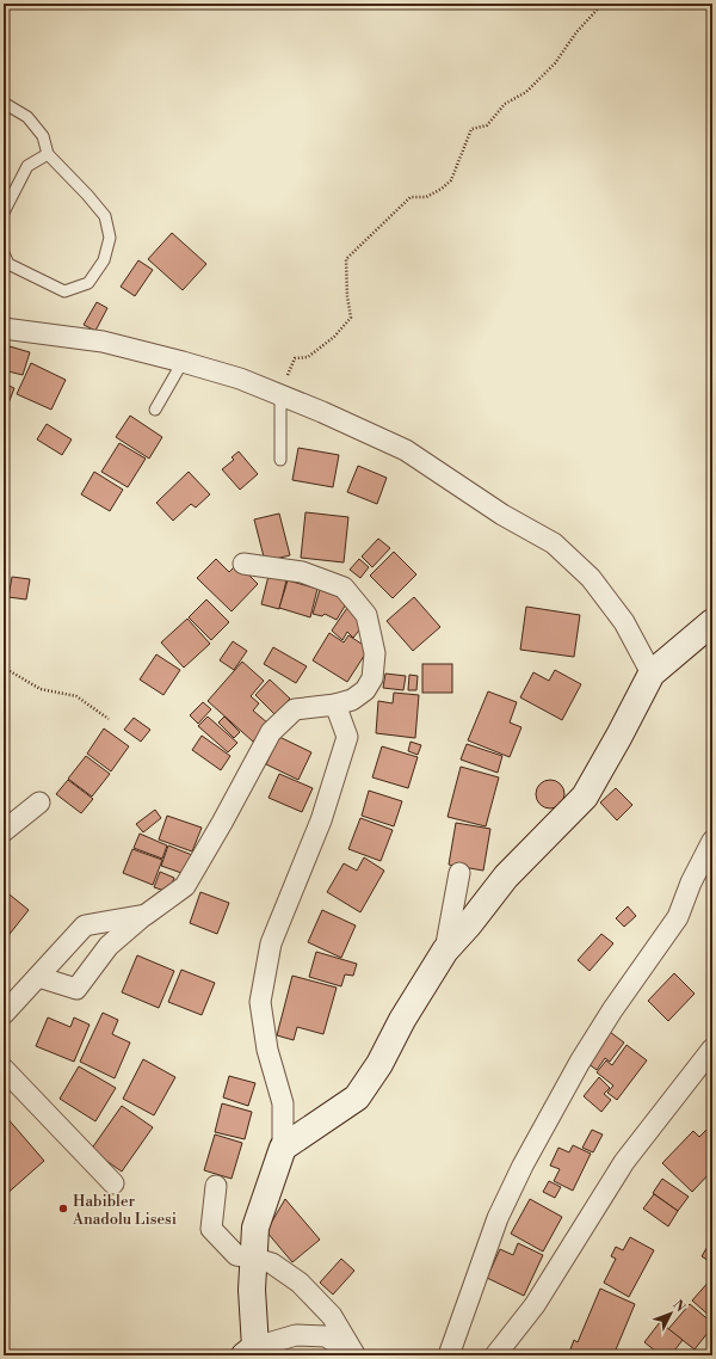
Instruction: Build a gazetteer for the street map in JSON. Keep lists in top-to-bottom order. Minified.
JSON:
{"places":["Habibler Anadolu Lisesi"],"north":"top right"}
